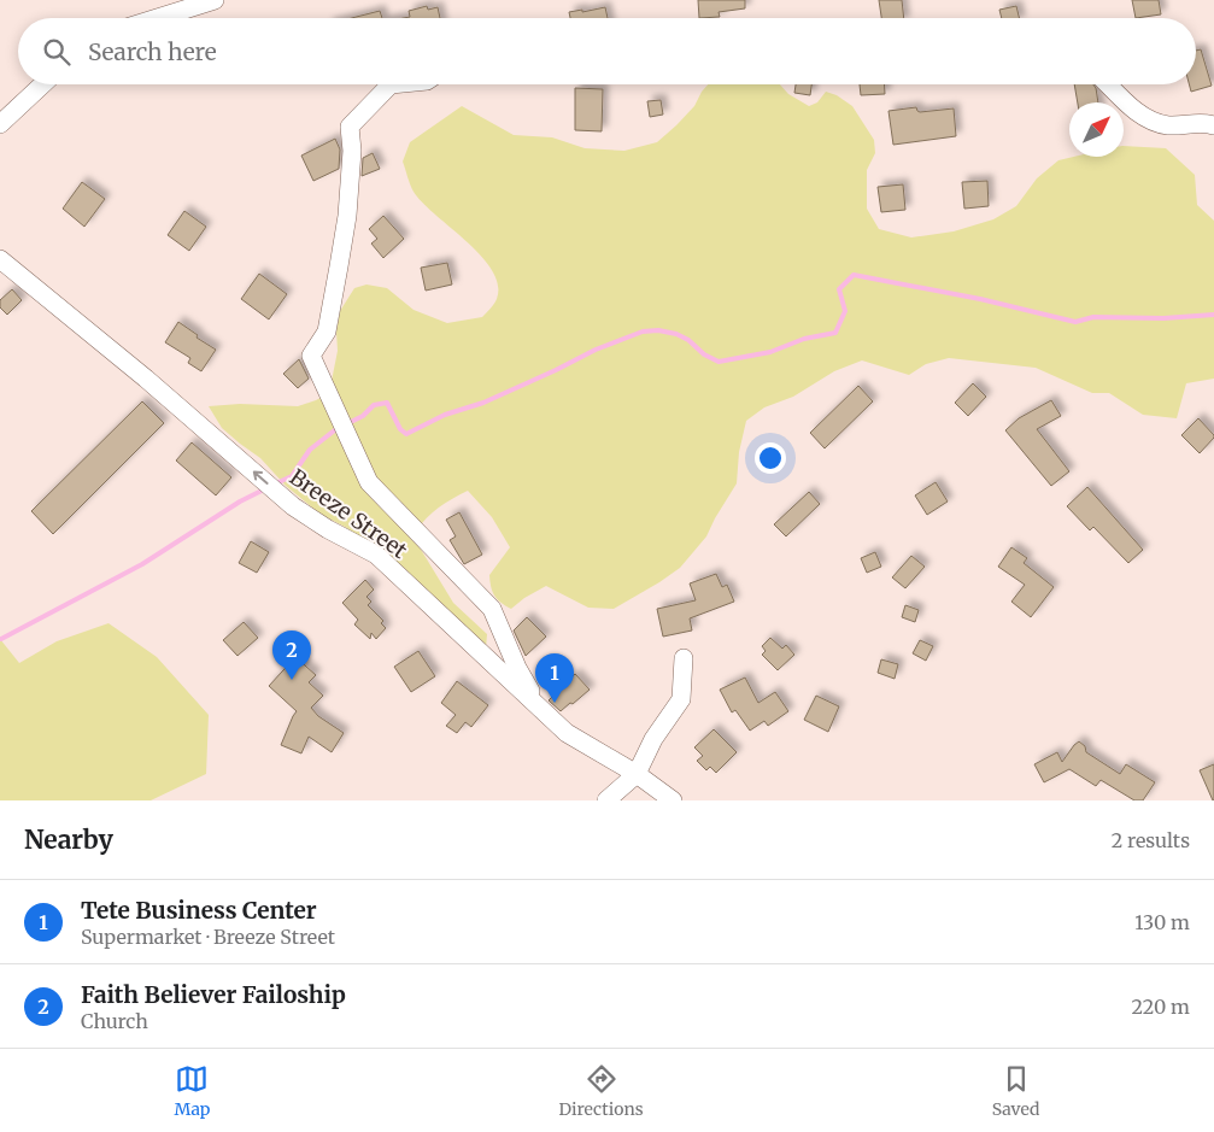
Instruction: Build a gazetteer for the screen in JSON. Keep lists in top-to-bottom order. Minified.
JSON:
{"streets":{"street":["Breeze Street"]},"one_way":["Breeze Street"],"north":"top right","page":{"search":"Search here","pins":["2","1"],"heading":["Nearby","2 results"],"list":[{"mark":"1","name":"Tete Business Center","note":"Supermarket · Breeze Street","value":"130 m"},{"mark":"2","name":"Faith Believer Failoship","note":"Church","value":"220 m"}],"nav":["Map","Directions","Saved"]}}
